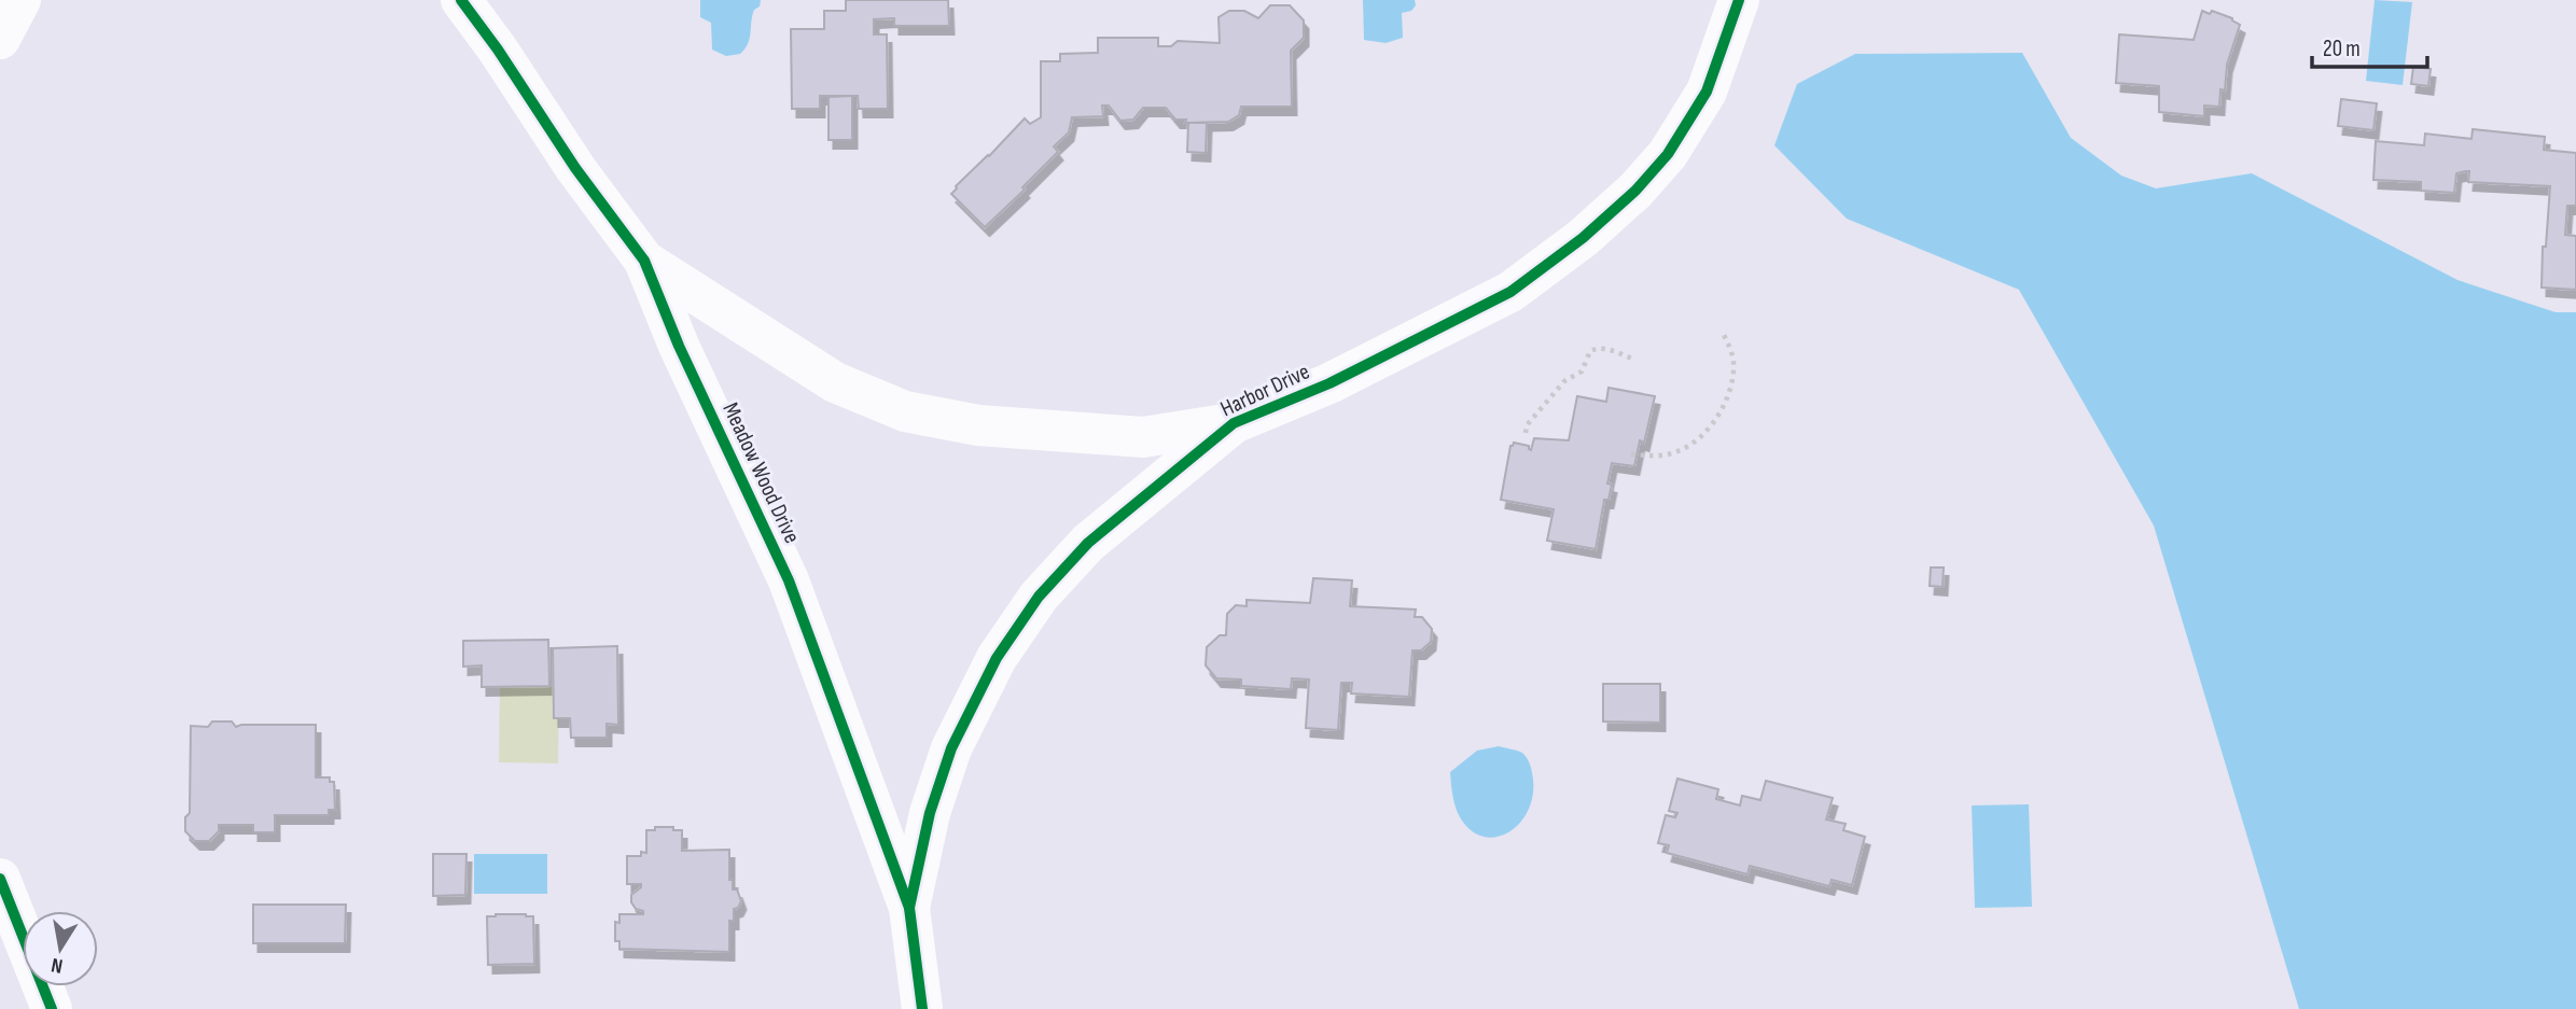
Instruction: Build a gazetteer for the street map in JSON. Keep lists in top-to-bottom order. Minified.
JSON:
{"streets":{"street":["Harbor Drive","Meadow Wood Drive"]},"crossings":[["Harbor Drive","Meadow Wood Drive"]],"scale_bar":"20 m","north":"bottom"}
